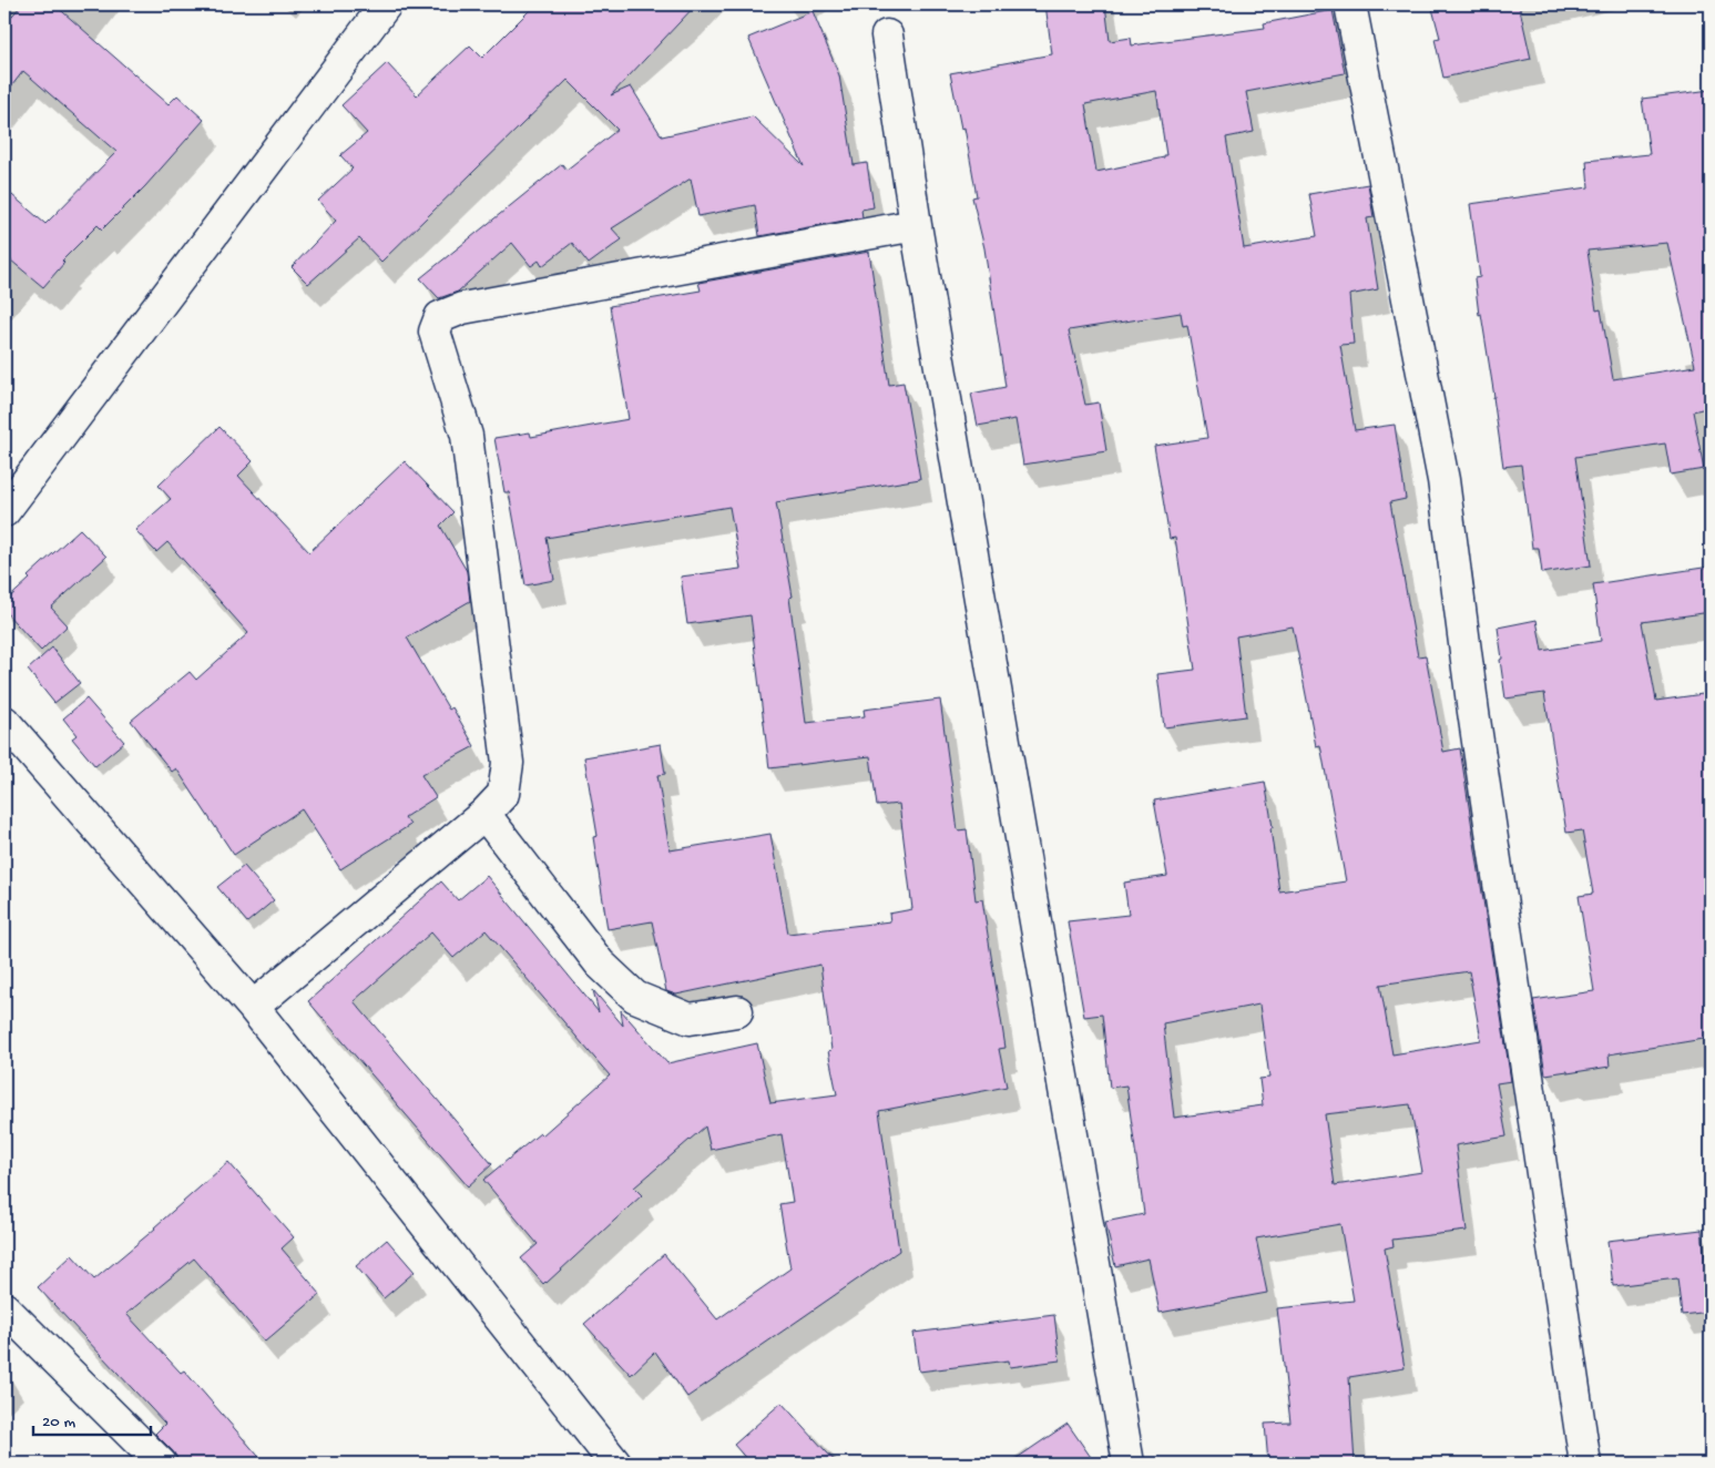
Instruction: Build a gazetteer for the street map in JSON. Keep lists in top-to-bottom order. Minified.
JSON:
{"scale_bar":"20 m"}
